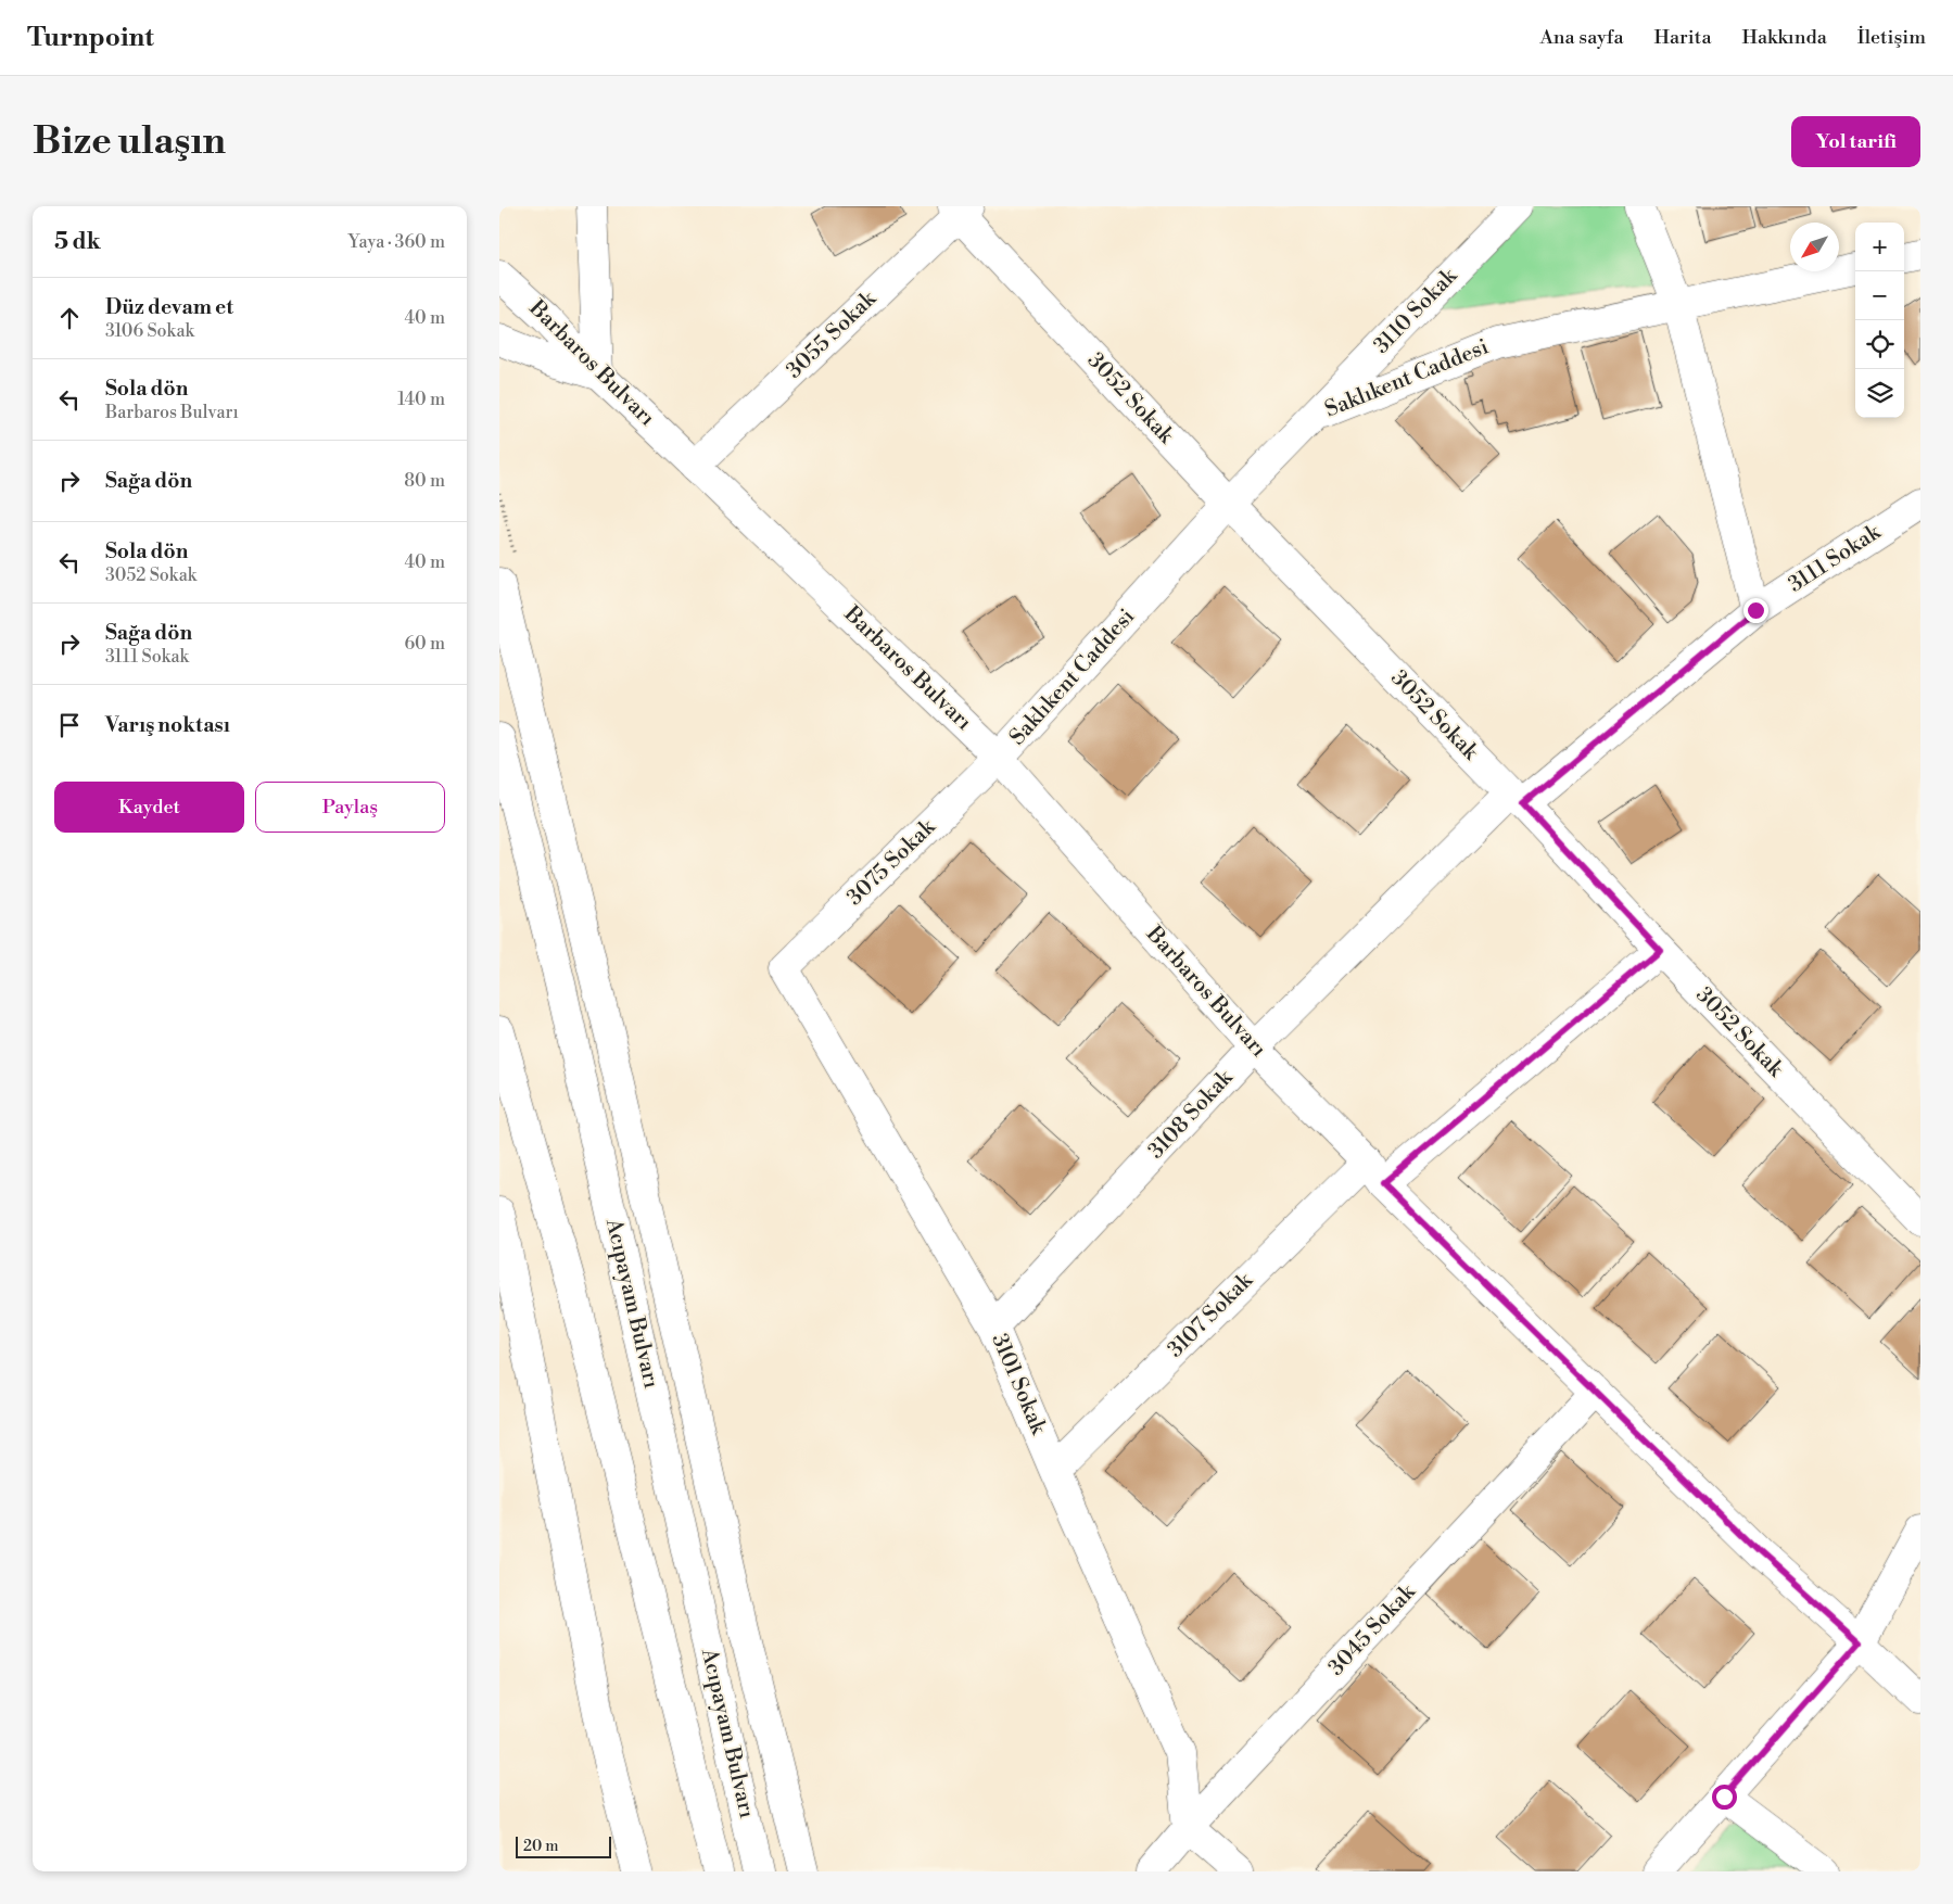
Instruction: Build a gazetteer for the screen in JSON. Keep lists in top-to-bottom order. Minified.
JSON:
{"streets":{"street":["3110 Sokak","3055 Sokak","Barbaros Bulvarı","Saklıkent Caddesi","3052 Sokak","3111 Sokak","3075 Sokak","3108 Sokak","Acıpayam Bulvarı","3107 Sokak","3101 Sokak","3045 Sokak"]},"crossings":[["3110 Sokak","Saklıkent Caddesi"],["3055 Sokak","Barbaros Bulvarı"],["3055 Sokak","3052 Sokak"],["Barbaros Bulvarı","Saklıkent Caddesi"],["Barbaros Bulvarı","3075 Sokak"],["Barbaros Bulvarı","3108 Sokak"],["Barbaros Bulvarı","3107 Sokak"],["Barbaros Bulvarı","3045 Sokak"],["Saklıkent Caddesi","3052 Sokak"],["Saklıkent Caddesi","3075 Sokak"],["3052 Sokak","3111 Sokak"],["3052 Sokak","3108 Sokak"],["3052 Sokak","3107 Sokak"],["3111 Sokak","3108 Sokak"],["3075 Sokak","3101 Sokak"],["3108 Sokak","3101 Sokak"],["3107 Sokak","3101 Sokak"],["3101 Sokak","3045 Sokak"]],"scale_bar":"20 m","north":"bottom left","page":{"header":"Turnpoint","nav":["Ana sayfa","Harita","Hakkında","İletişim"],"buttons":["Yol tarifi",["Kaydet","Paylaş"]],"title":"Bize ulaşın","heading":["5 dk","Yaya · 360 m"],"map_buttons":["+","−"],"list":[["Düz devam et","3106 Sokak","40 m"],["Sola dön","Barbaros Bulvarı","140 m"],["Sağa dön","80 m"],["Sola dön","3052 Sokak","40 m"],["Sağa dön","3111 Sokak","60 m"],"Varış noktası"],"scale":"20 m"}}
